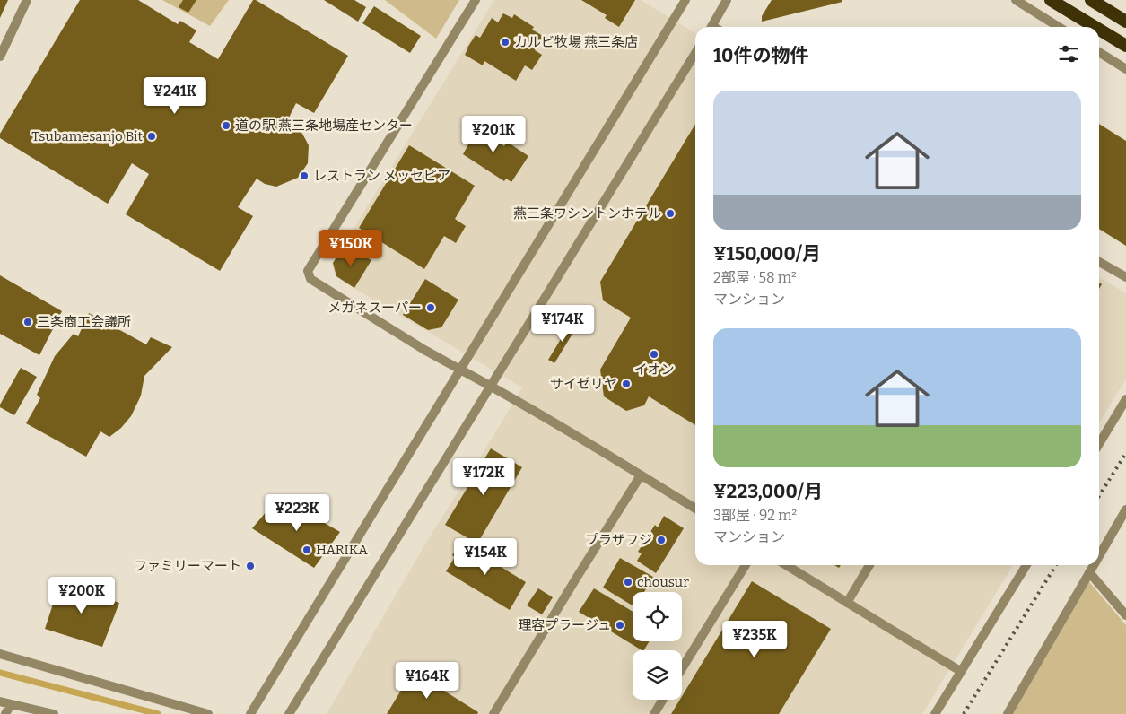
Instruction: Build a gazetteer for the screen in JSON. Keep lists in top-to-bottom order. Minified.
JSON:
{"places":["カルビ牧場 燕三条店","道の駅 燕三条地場産センター","Tsubamesanjo Bit","レストラン メッセピア","燕三条ワシントンホテル","メガネスーパー","三条商工会議所","イオン","サイゼリヤ","プラザフジ","HARIKA","ファミリーマート","chousur","理容プラージュ"],"page":{"heading":"10件の物件","price":["¥241K","¥201K","¥150K","¥174K","¥172K","¥223K","¥154K","¥200K","¥235K","¥164K"],"list":[{"name":"¥150,000/月","note":"2部屋 · 58 m² · マンション"},{"name":"¥223,000/月","note":"3部屋 · 92 m² · マンション"}]}}
